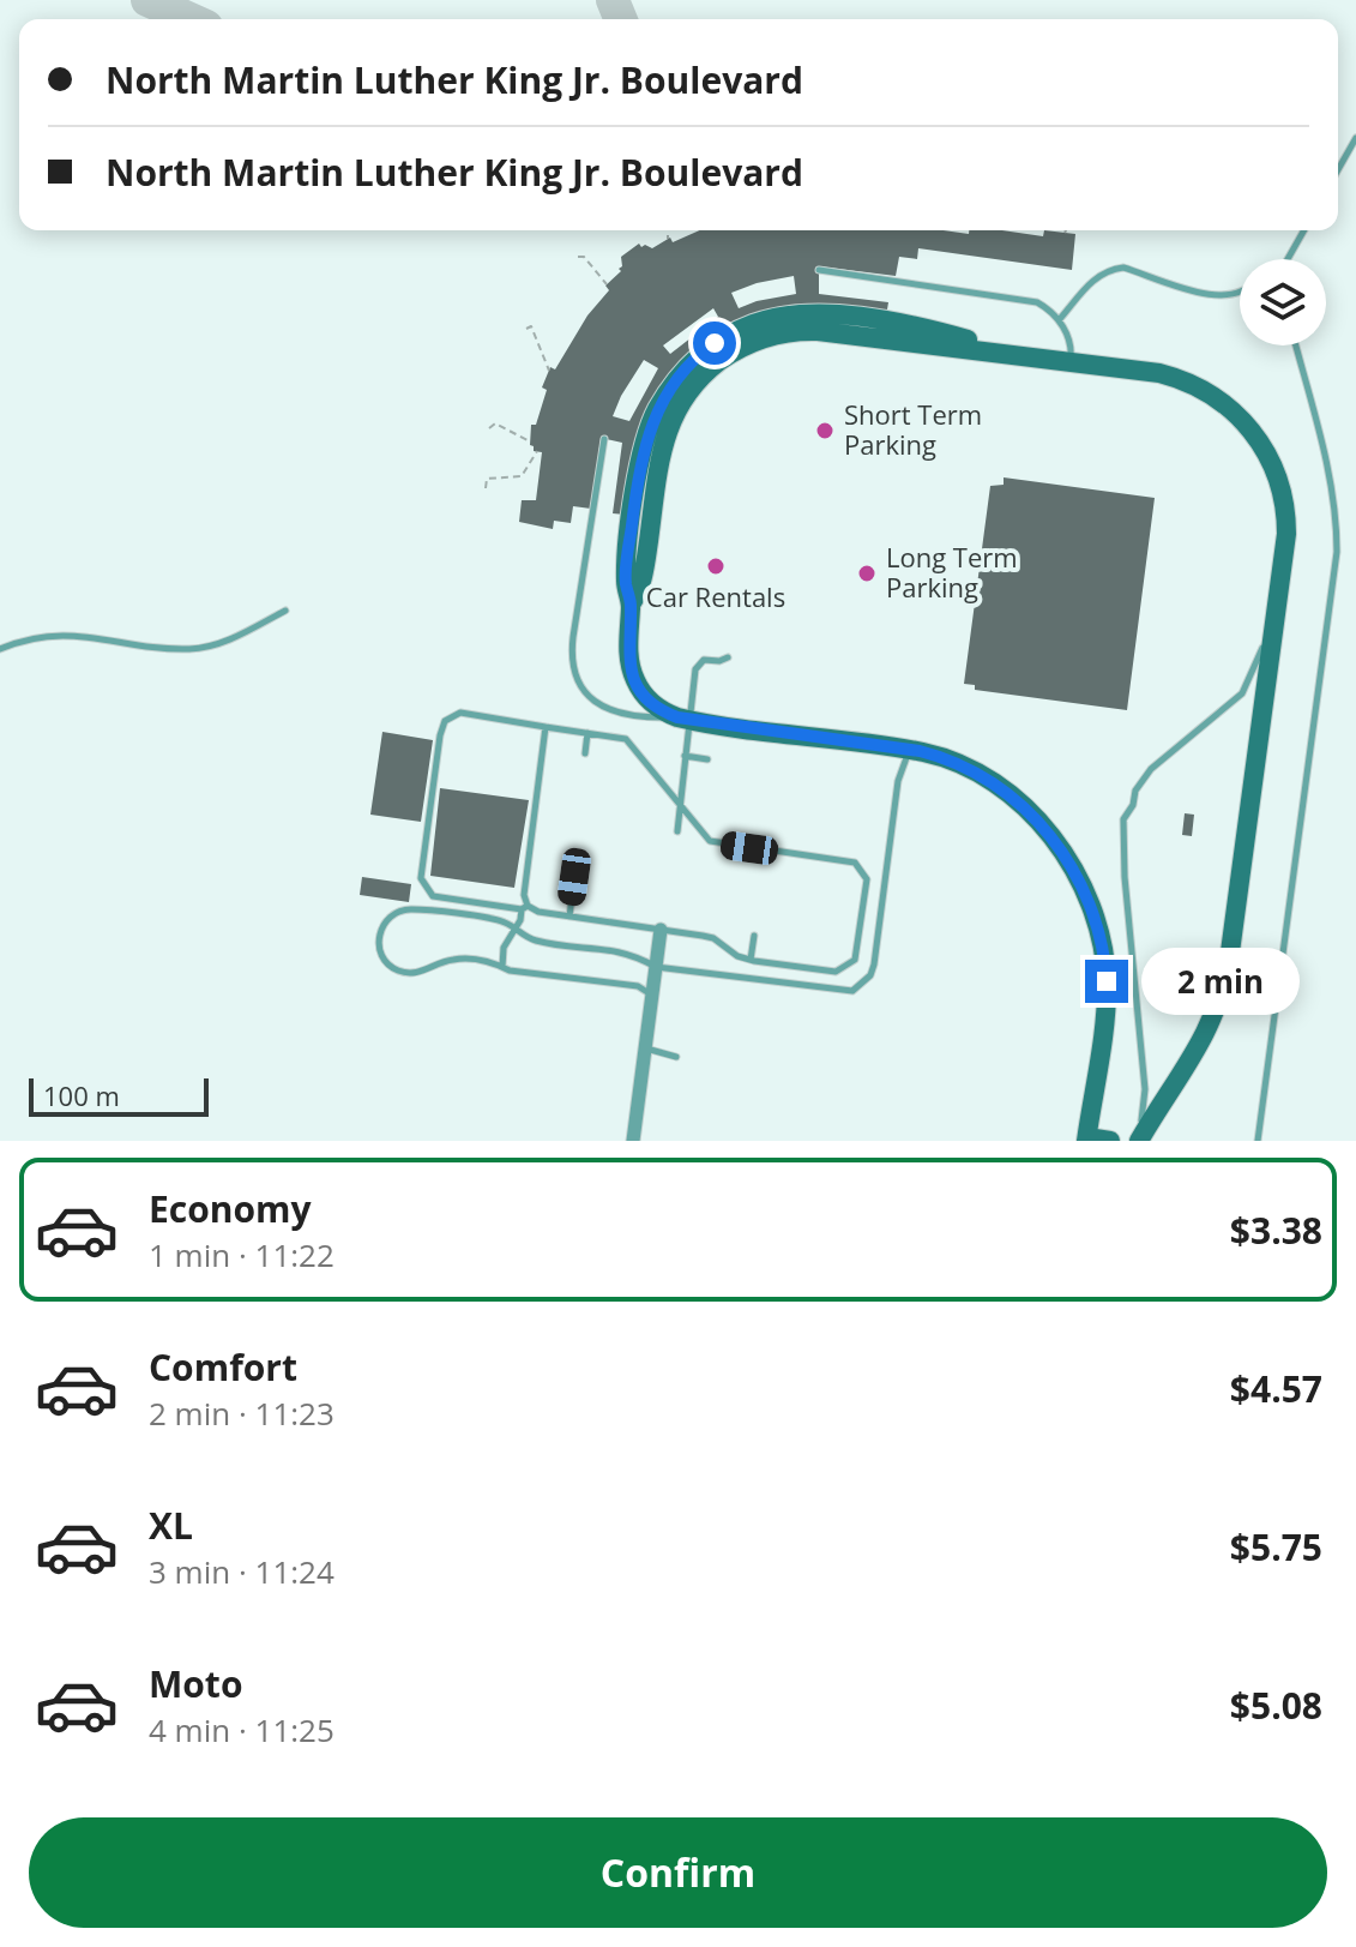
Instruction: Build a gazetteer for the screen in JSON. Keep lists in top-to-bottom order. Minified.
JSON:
{"places":["Short Term Parking","Car Rentals","Long Term Parking"],"scale_bar":"100 m","page":{"banner":["North Martin Luther King Jr. Boulevard","North Martin Luther King Jr. Boulevard"],"bubble":"2 min","scale":"100 m","list":[{"name":"Economy","note":"1 min · 11:22","value":"$3.38"},{"name":"Comfort","note":"2 min · 11:23","value":"$4.57"},{"name":"XL","note":"3 min · 11:24","value":"$5.75"},{"name":"Moto","note":"4 min · 11:25","value":"$5.08"}],"buttons":"Confirm"}}
